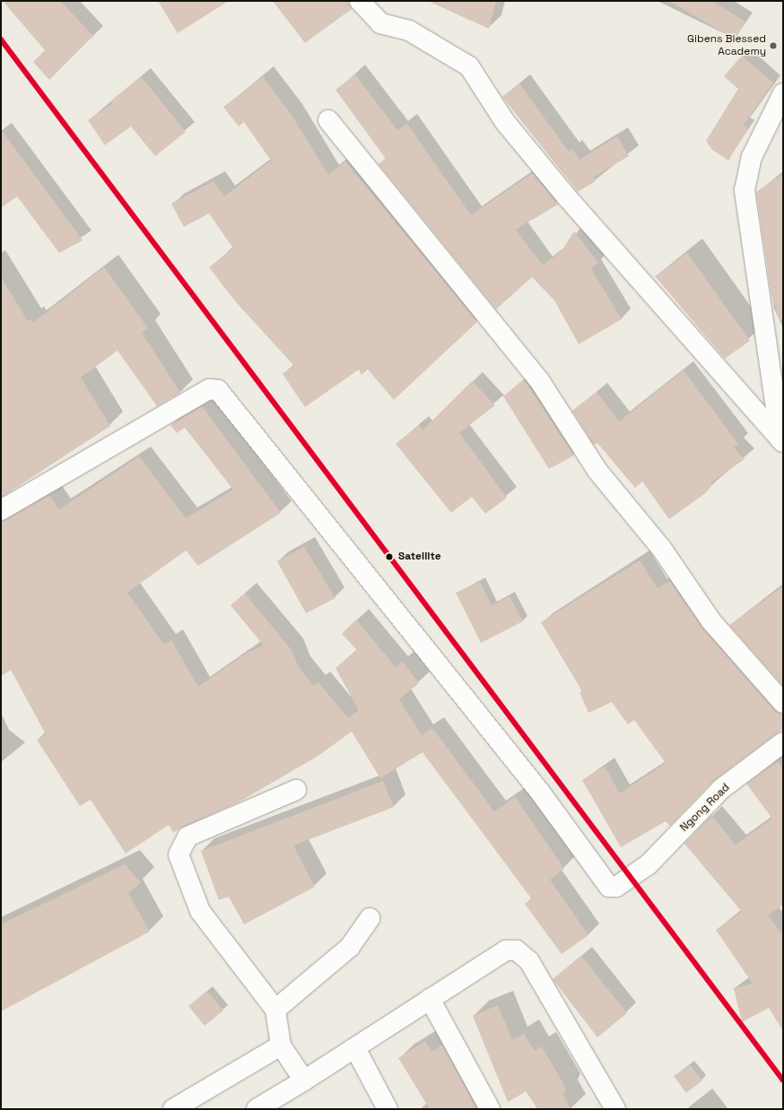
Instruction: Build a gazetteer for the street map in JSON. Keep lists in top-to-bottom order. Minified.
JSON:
{"streets":{"street":["Ngong Road"]},"places":["Gibens Blessed Academy","Satellite"]}
